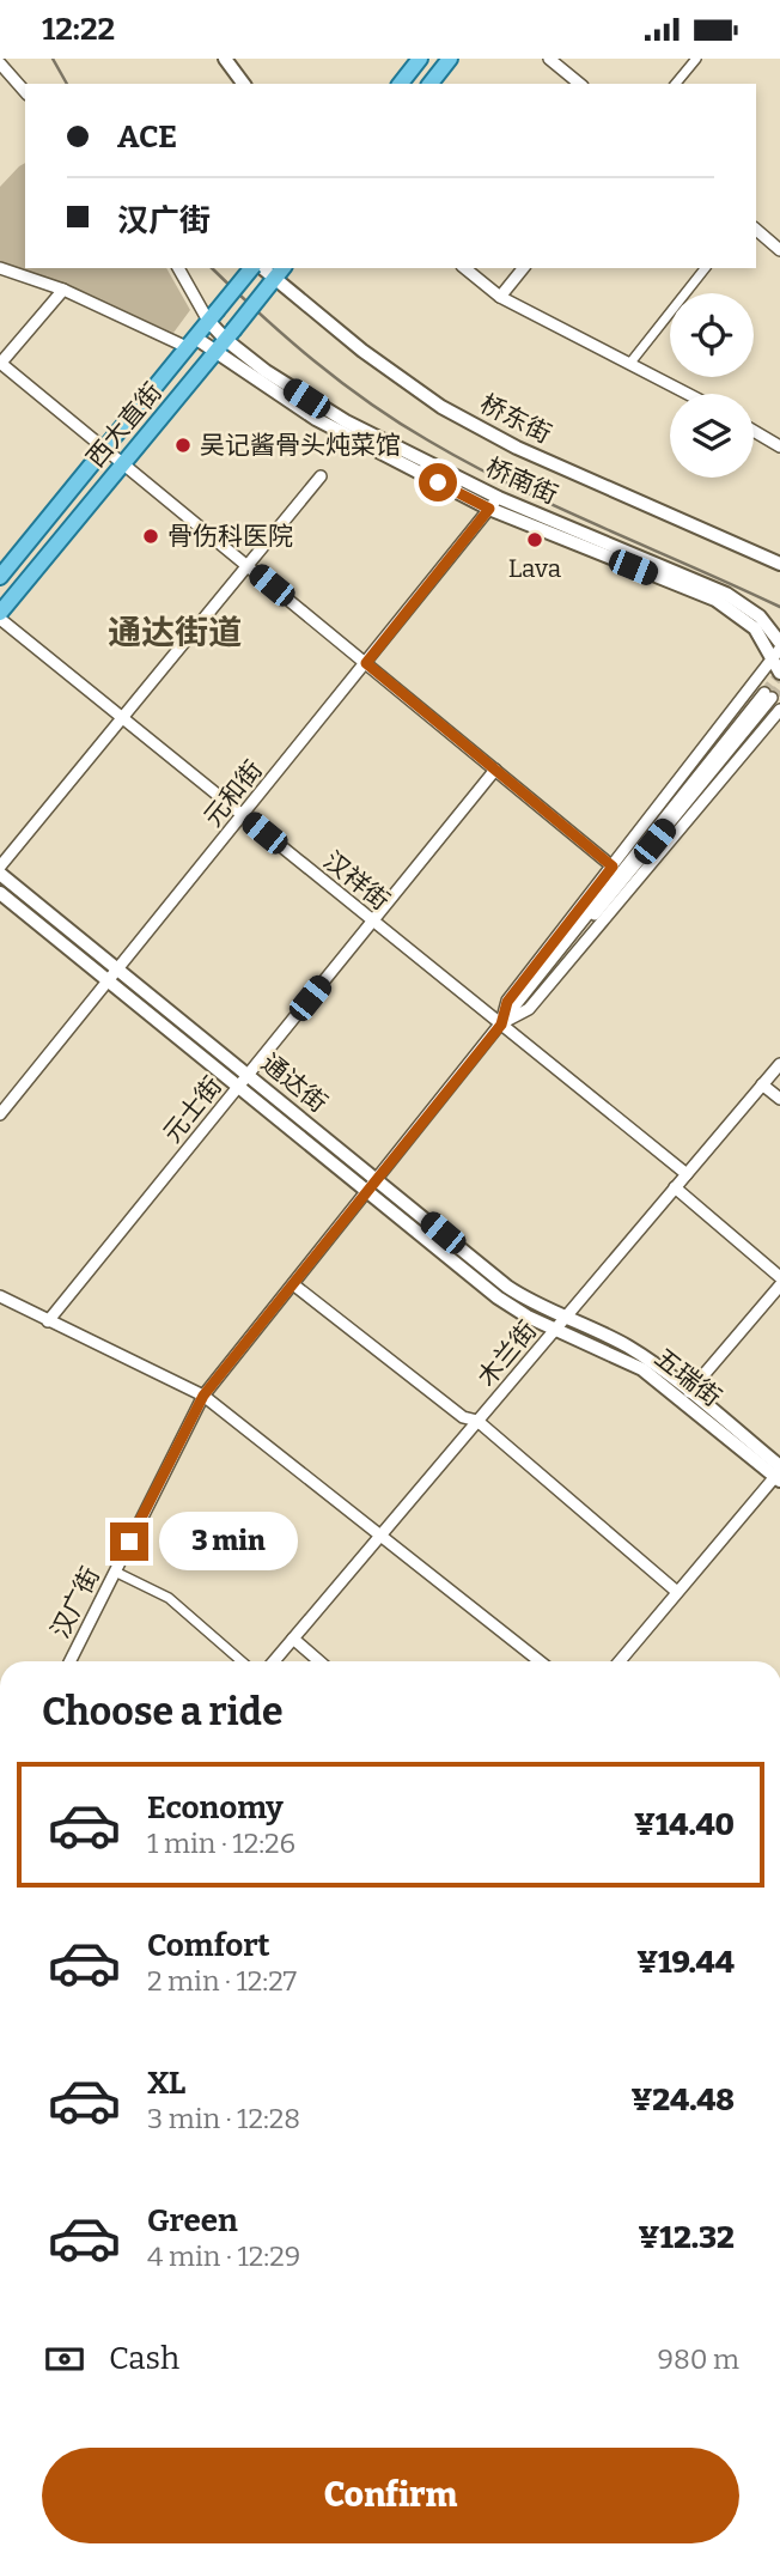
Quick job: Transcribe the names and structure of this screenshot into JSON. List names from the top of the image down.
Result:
{
  "streets": {
    "main road": [
      "桥东街",
      "西大直街",
      "桥南街",
      "通达街",
      "五瑞街"
    ],
    "street": [
      "元和街",
      "汉祥街",
      "元士街",
      "木兰街",
      "汉广街"
    ]
  },
  "crossings": [
    ["桥东街", "西大直街"],
    ["西大直街", "桥南街"],
    ["桥南街", "元和街"],
    ["桥南街", "汉广街"],
    ["元和街", "汉祥街"],
    ["元和街", "通达街"],
    ["汉祥街", "元士街"],
    ["汉祥街", "木兰街"],
    ["汉祥街", "汉广街"],
    ["通达街", "元士街"],
    ["通达街", "木兰街"],
    ["通达街", "五瑞街"],
    ["通达街", "汉广街"],
    ["木兰街", "五瑞街"]
  ],
  "districts": ["通达街道"],
  "places": ["吴记酱骨头炖菜馆", "骨伤科医院", "Lava"],
  "page": {
    "status": "12:22",
    "banner": ["ACE", "汉广街"],
    "bubble": "3 min",
    "heading": "Choose a ride",
    "list": [
      {
        "name": "Economy",
        "note": "1 min · 12:26",
        "value": "¥14.40"
      },
      {
        "name": "Comfort",
        "note": "2 min · 12:27",
        "value": "¥19.44"
      },
      {
        "name": "XL",
        "note": "3 min · 12:28",
        "value": "¥24.48"
      },
      {
        "name": "Green",
        "note": "4 min · 12:29",
        "value": "¥12.32"
      }
    ],
    "pay": ["Cash", "980 m"],
    "buttons": "Confirm"
  }
}
